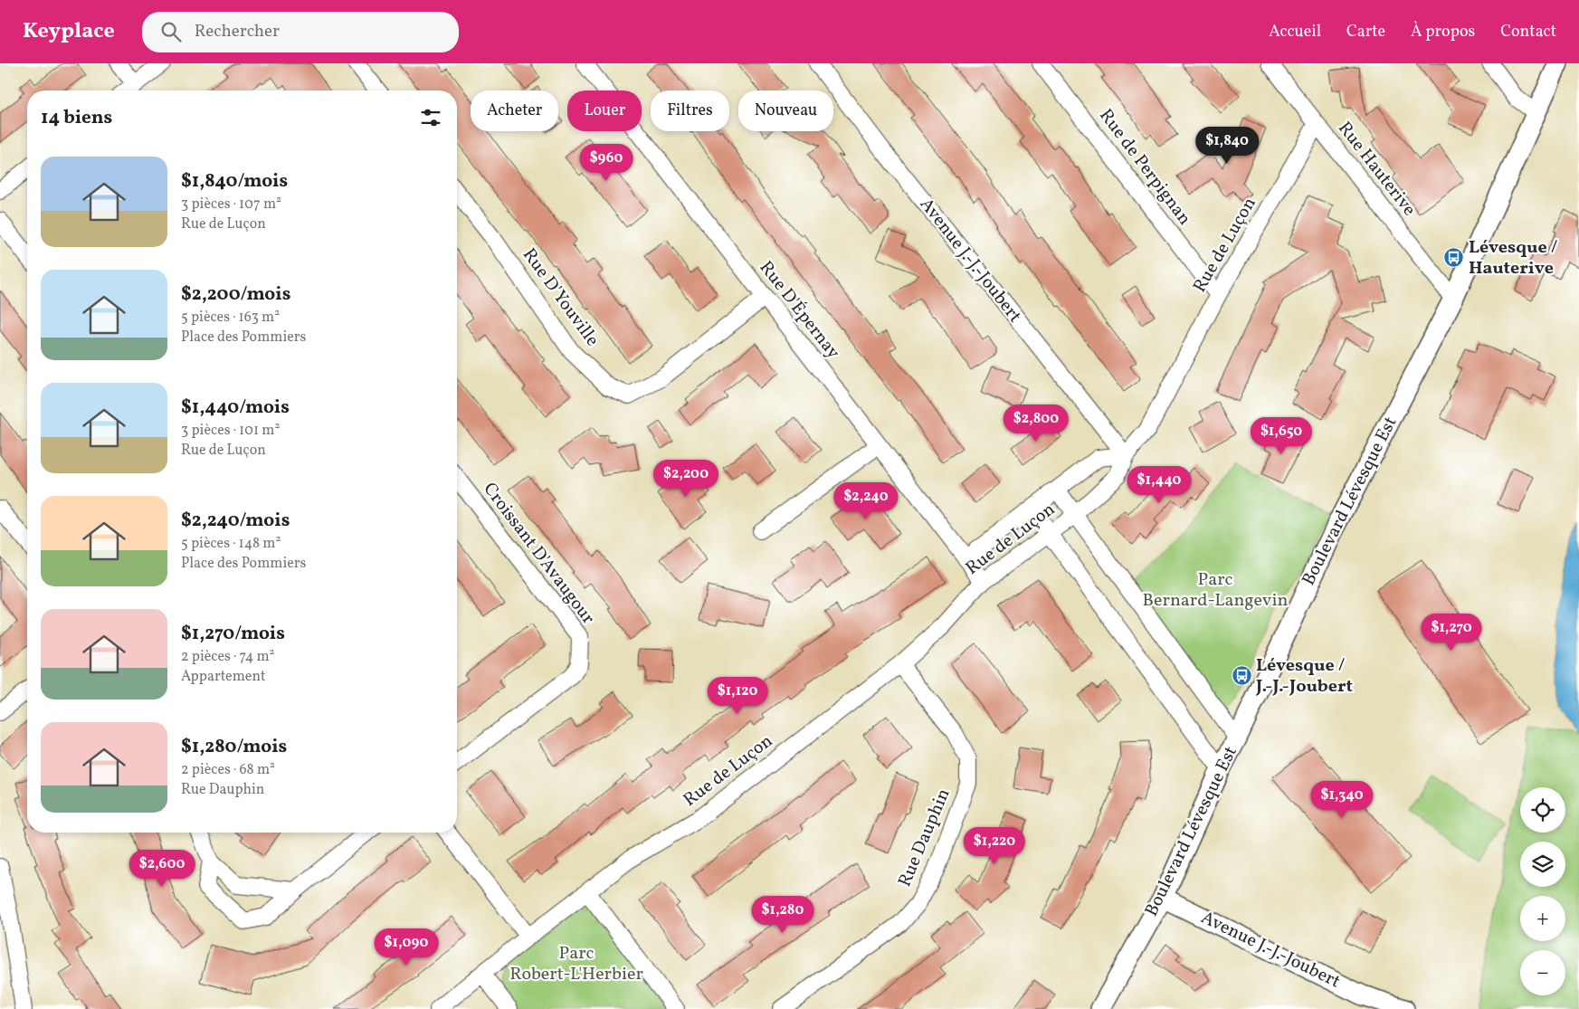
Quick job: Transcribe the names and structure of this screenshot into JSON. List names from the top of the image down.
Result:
{
  "streets": {
    "street": [
      "Rue de Perpignan",
      "Rue Hauterive",
      "Rue de Luçon",
      "Avenue J.-J.-Joubert",
      "Rue D'Youville",
      "Rue D'Épernay",
      "Boulevard Lévesque Est",
      "Croissant D'Avaugour",
      "Rue Dauphin"
    ]
  },
  "crossings": [
    ["Rue de Perpignan", "Rue de Luçon"],
    ["Rue Hauterive", "Rue de Luçon"],
    ["Rue Hauterive", "Boulevard Lévesque Est"],
    ["Rue de Luçon", "Avenue J.-J.-Joubert"],
    ["Rue de Luçon", "Rue D'Épernay"],
    ["Rue de Luçon", "Rue Dauphin"],
    ["Avenue J.-J.-Joubert", "Boulevard Lévesque Est"],
    ["Rue D'Youville", "Rue D'Épernay"]
  ],
  "parks": ["Parc Bernard-Langevin", "Parc Robert-L'Herbier"],
  "places": {
    "bus stop": ["Lévesque / Hauterive", "Lévesque / J.-J.-Joubert"]
  },
  "page": {
    "header": "Keyplace",
    "search": "Rechercher",
    "nav": [
      "Accueil",
      "Carte",
      "À propos",
      "Contact"
    ],
    "chip": [
      "Acheter",
      "Louer",
      "Filtres",
      "Nouveau"
    ],
    "heading": "14 biens",
    "price": [
      "$1,840",
      "$960",
      "$2,800",
      "$1,650",
      "$2,200",
      "$1,440",
      "$2,240",
      "$1,270",
      "$1,120",
      "$1,340",
      "$1,220",
      "$2,600",
      "$1,280",
      "$1,090"
    ],
    "list": [
      {
        "name": "$1,840/mois",
        "note": "3 pièces · 107 m² · Rue de Luçon"
      },
      {
        "name": "$2,200/mois",
        "note": "5 pièces · 163 m² · Place des Pommiers"
      },
      {
        "name": "$1,440/mois",
        "note": "3 pièces · 101 m² · Rue de Luçon"
      },
      {
        "name": "$2,240/mois",
        "note": "5 pièces · 148 m² · Place des Pommiers"
      },
      {
        "name": "$1,270/mois",
        "note": "2 pièces · 74 m² · Appartement"
      },
      {
        "name": "$1,280/mois",
        "note": "2 pièces · 68 m² · Rue Dauphin"
      }
    ],
    "map_buttons": ["+", "−"]
  }
}
